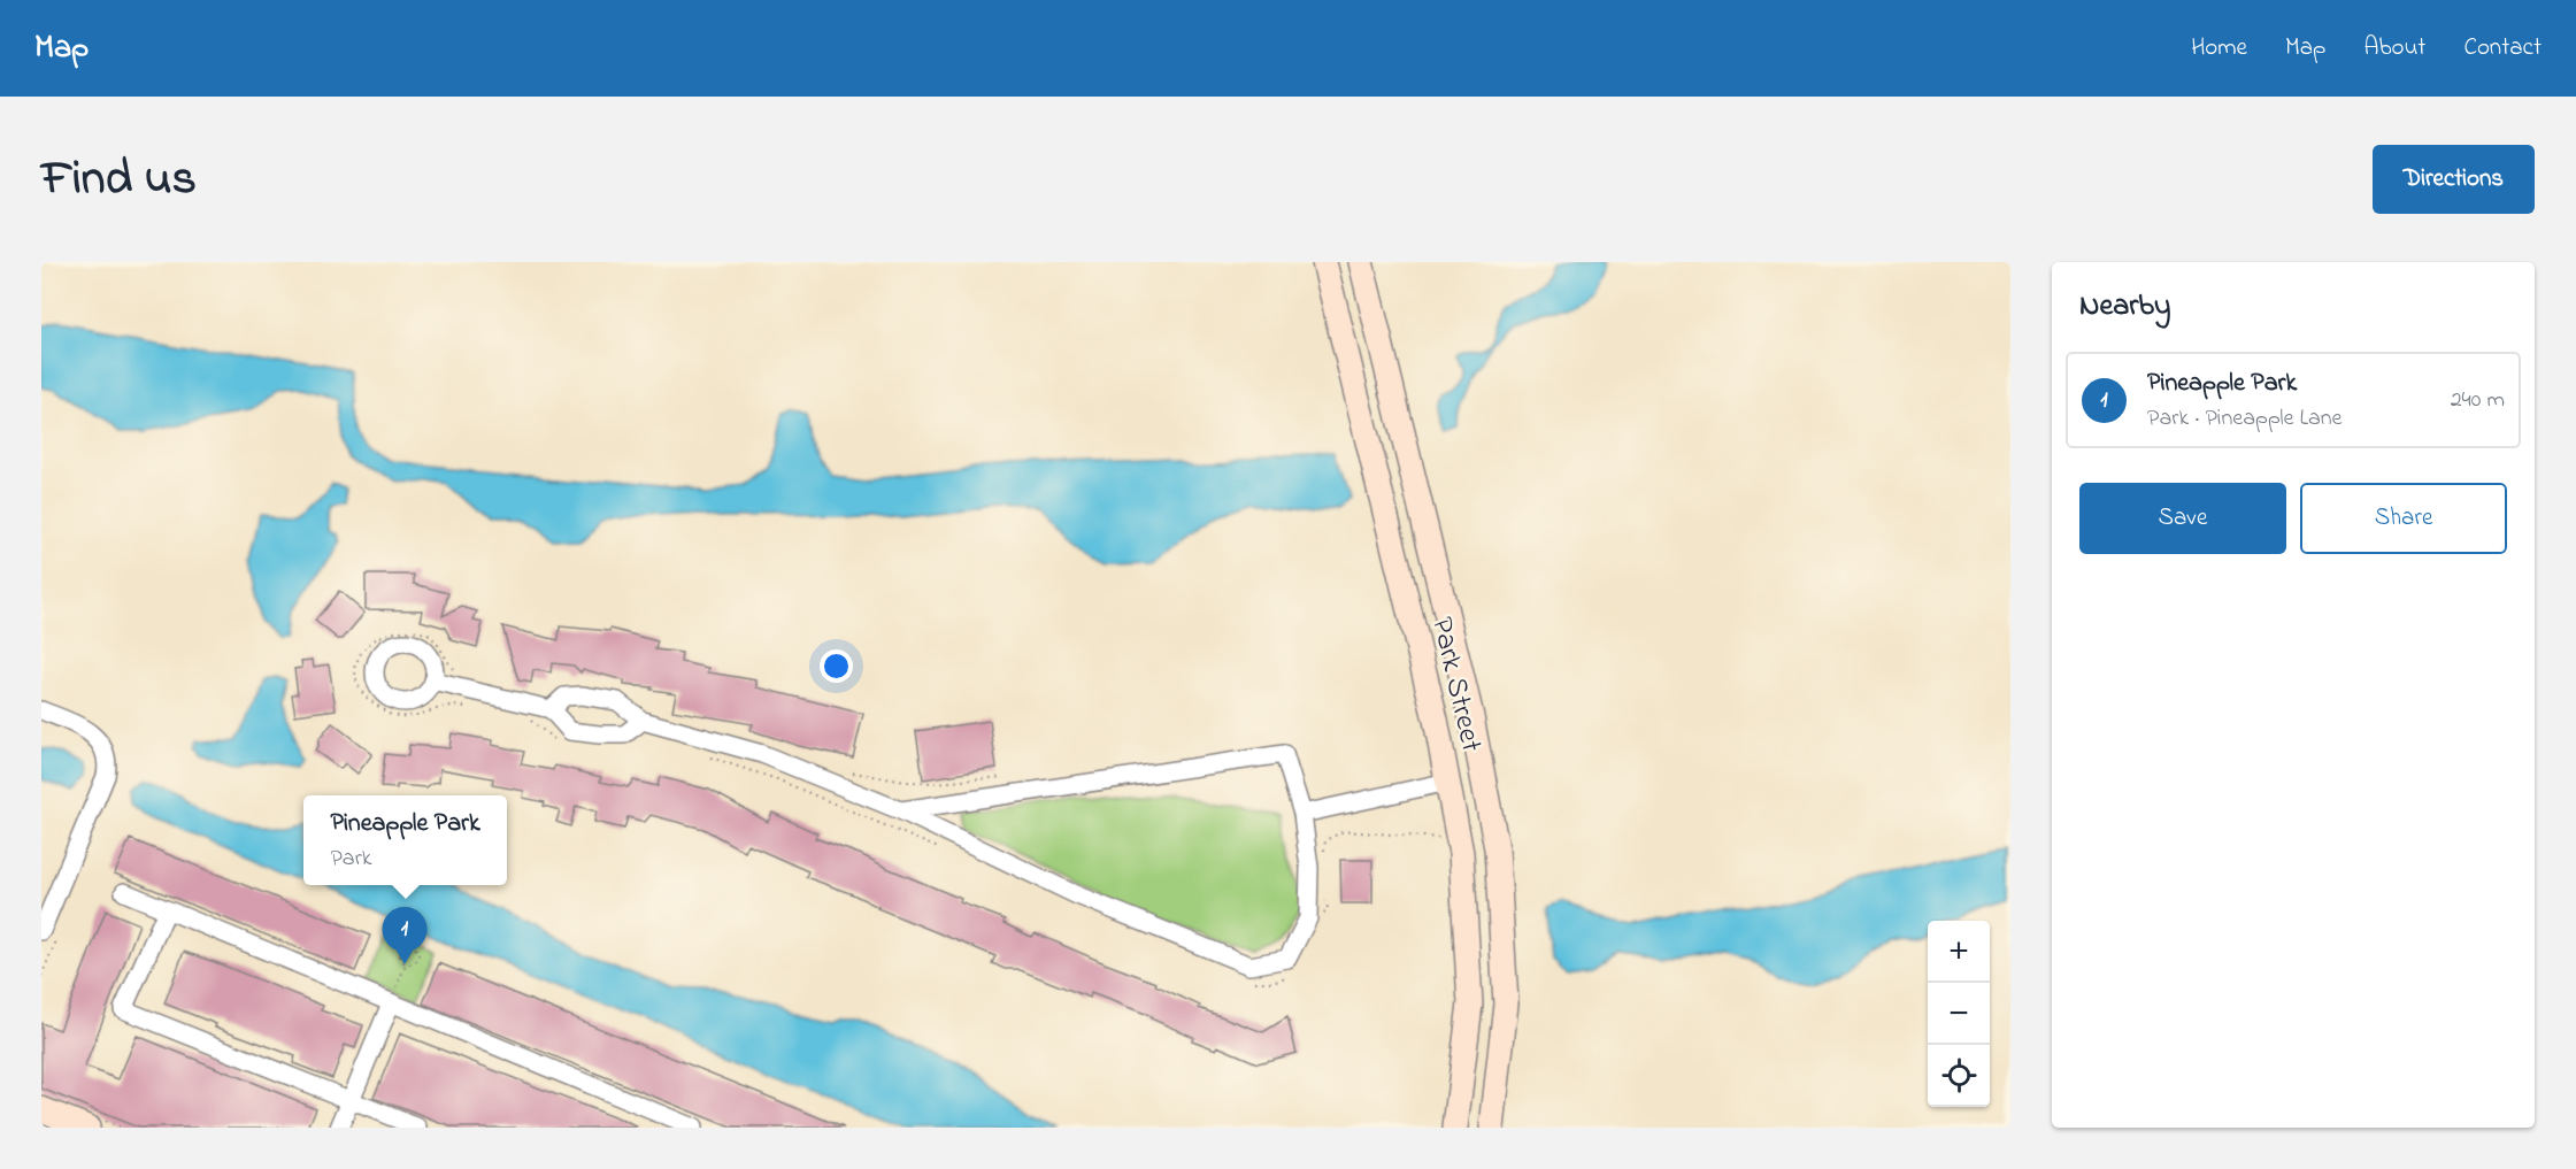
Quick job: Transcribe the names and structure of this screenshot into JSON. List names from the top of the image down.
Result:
{
  "streets": {
    "street": ["Park Street"]
  },
  "page": {
    "header": "Map",
    "nav": [
      "Home",
      "Map",
      "About",
      "Contact"
    ],
    "title": "Find us",
    "buttons": [
      "Directions",
      ["Save", "Share"]
    ],
    "heading": "Nearby",
    "list": [
      {
        "mark": "1",
        "name": "Pineapple Park",
        "note": "Park · Pineapple Lane",
        "value": "240 m"
      }
    ],
    "popup": ["Pineapple Park", "Park"],
    "pins": "1",
    "map_buttons": ["+", "−"]
  }
}
